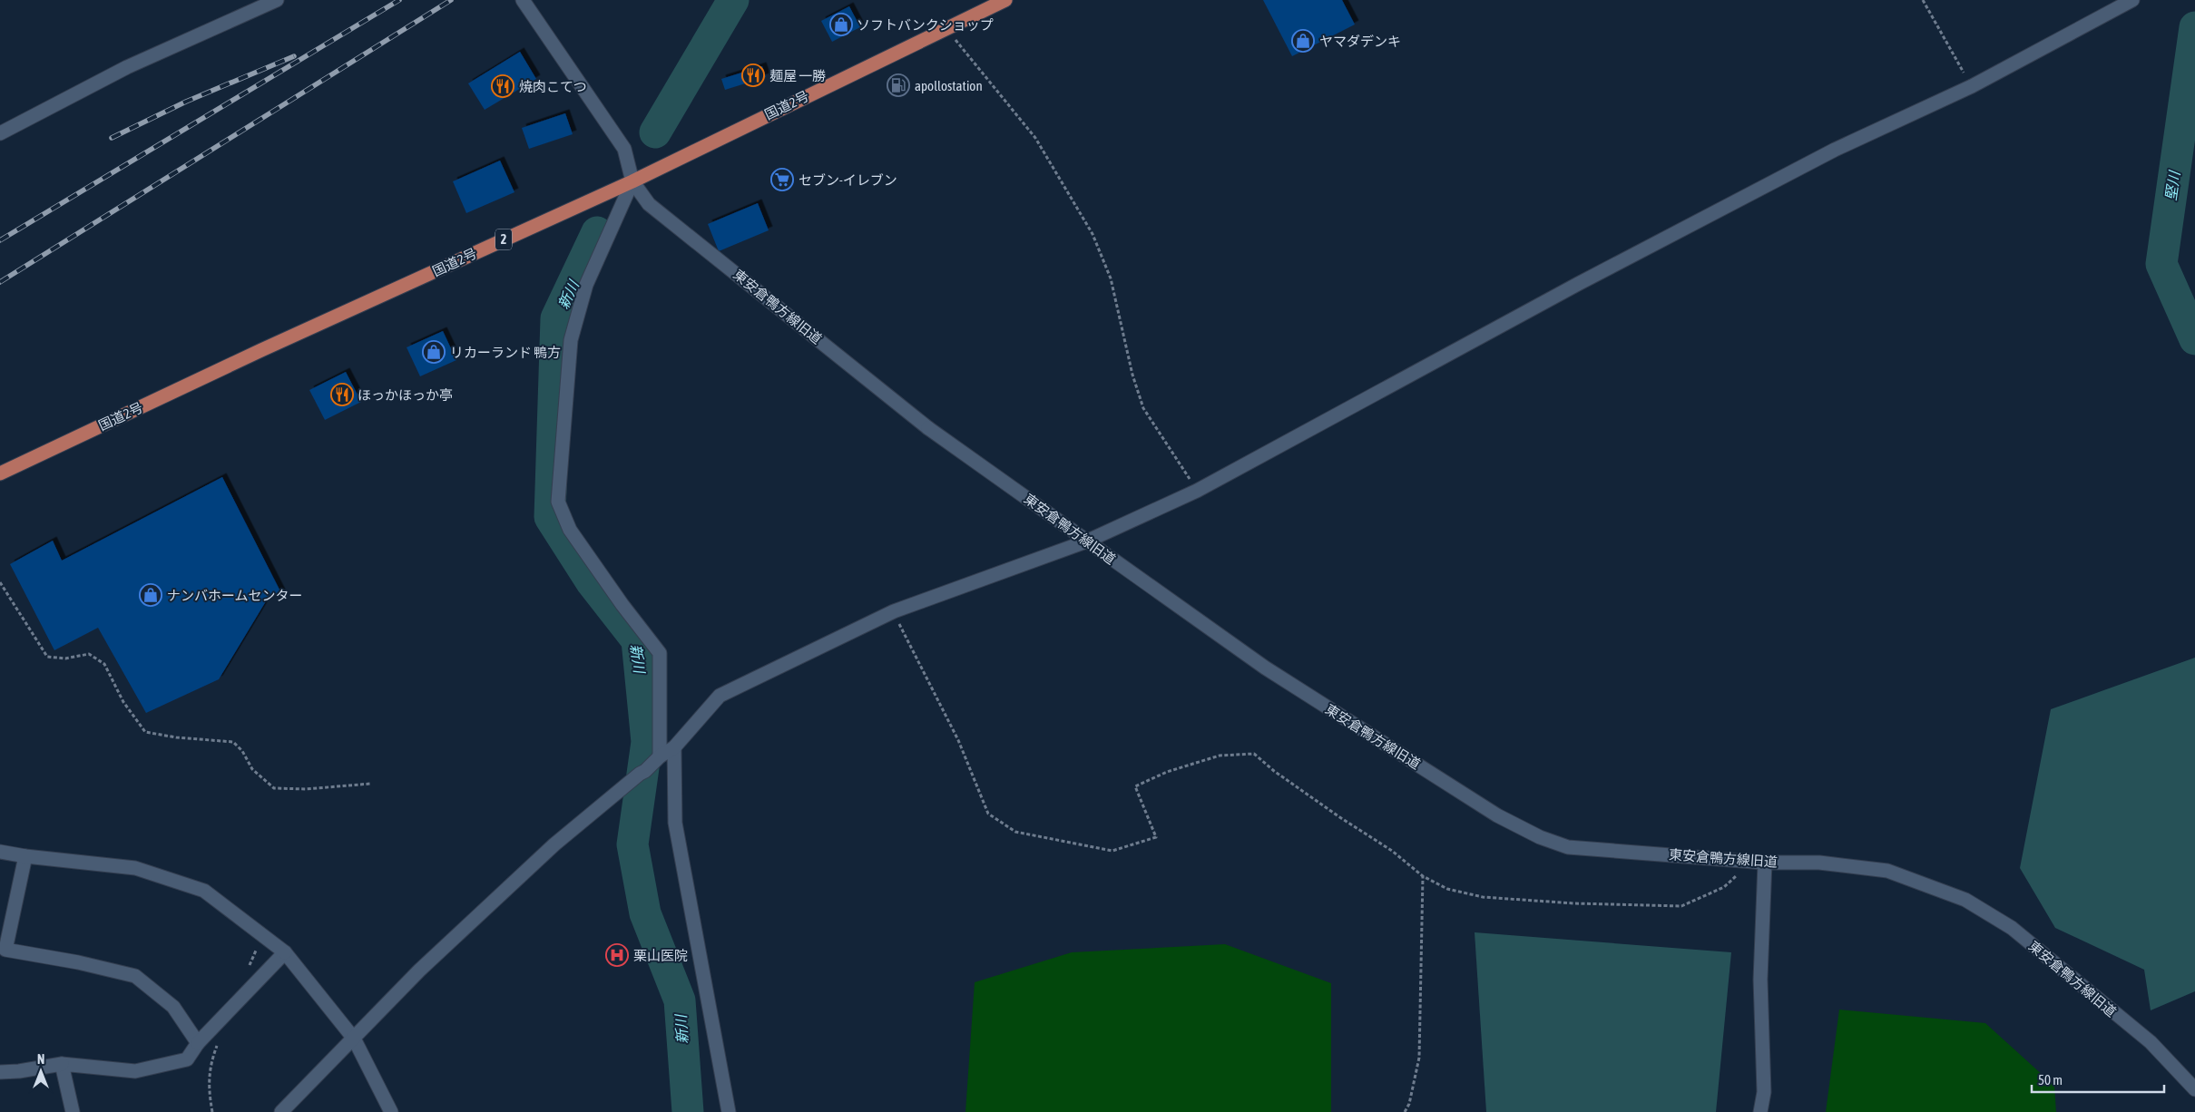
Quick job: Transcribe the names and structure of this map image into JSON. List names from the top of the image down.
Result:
{
  "streets": {
    "highway": ["国道2号", "2"],
    "street": ["東安倉鴨方線旧道"]
  },
  "crossings": [
    ["国道2号", "東安倉鴨方線旧道"]
  ],
  "water": ["堅川", "新川"],
  "places": {
    "shop": [
      "ソフトバンクショップ",
      "ヤマダデンキ",
      "リカーランド 鴨方",
      "ナンバホームセンター"
    ],
    "restaurant": ["麺屋 一勝", "焼肉こてつ", "ほっかほっか亭"],
    "fuel station": ["apollostation"],
    "supermarket": ["セブン-イレブン"],
    "hospital": ["栗山医院"]
  },
  "scale_bar": "50 m",
  "north": "top"
}
